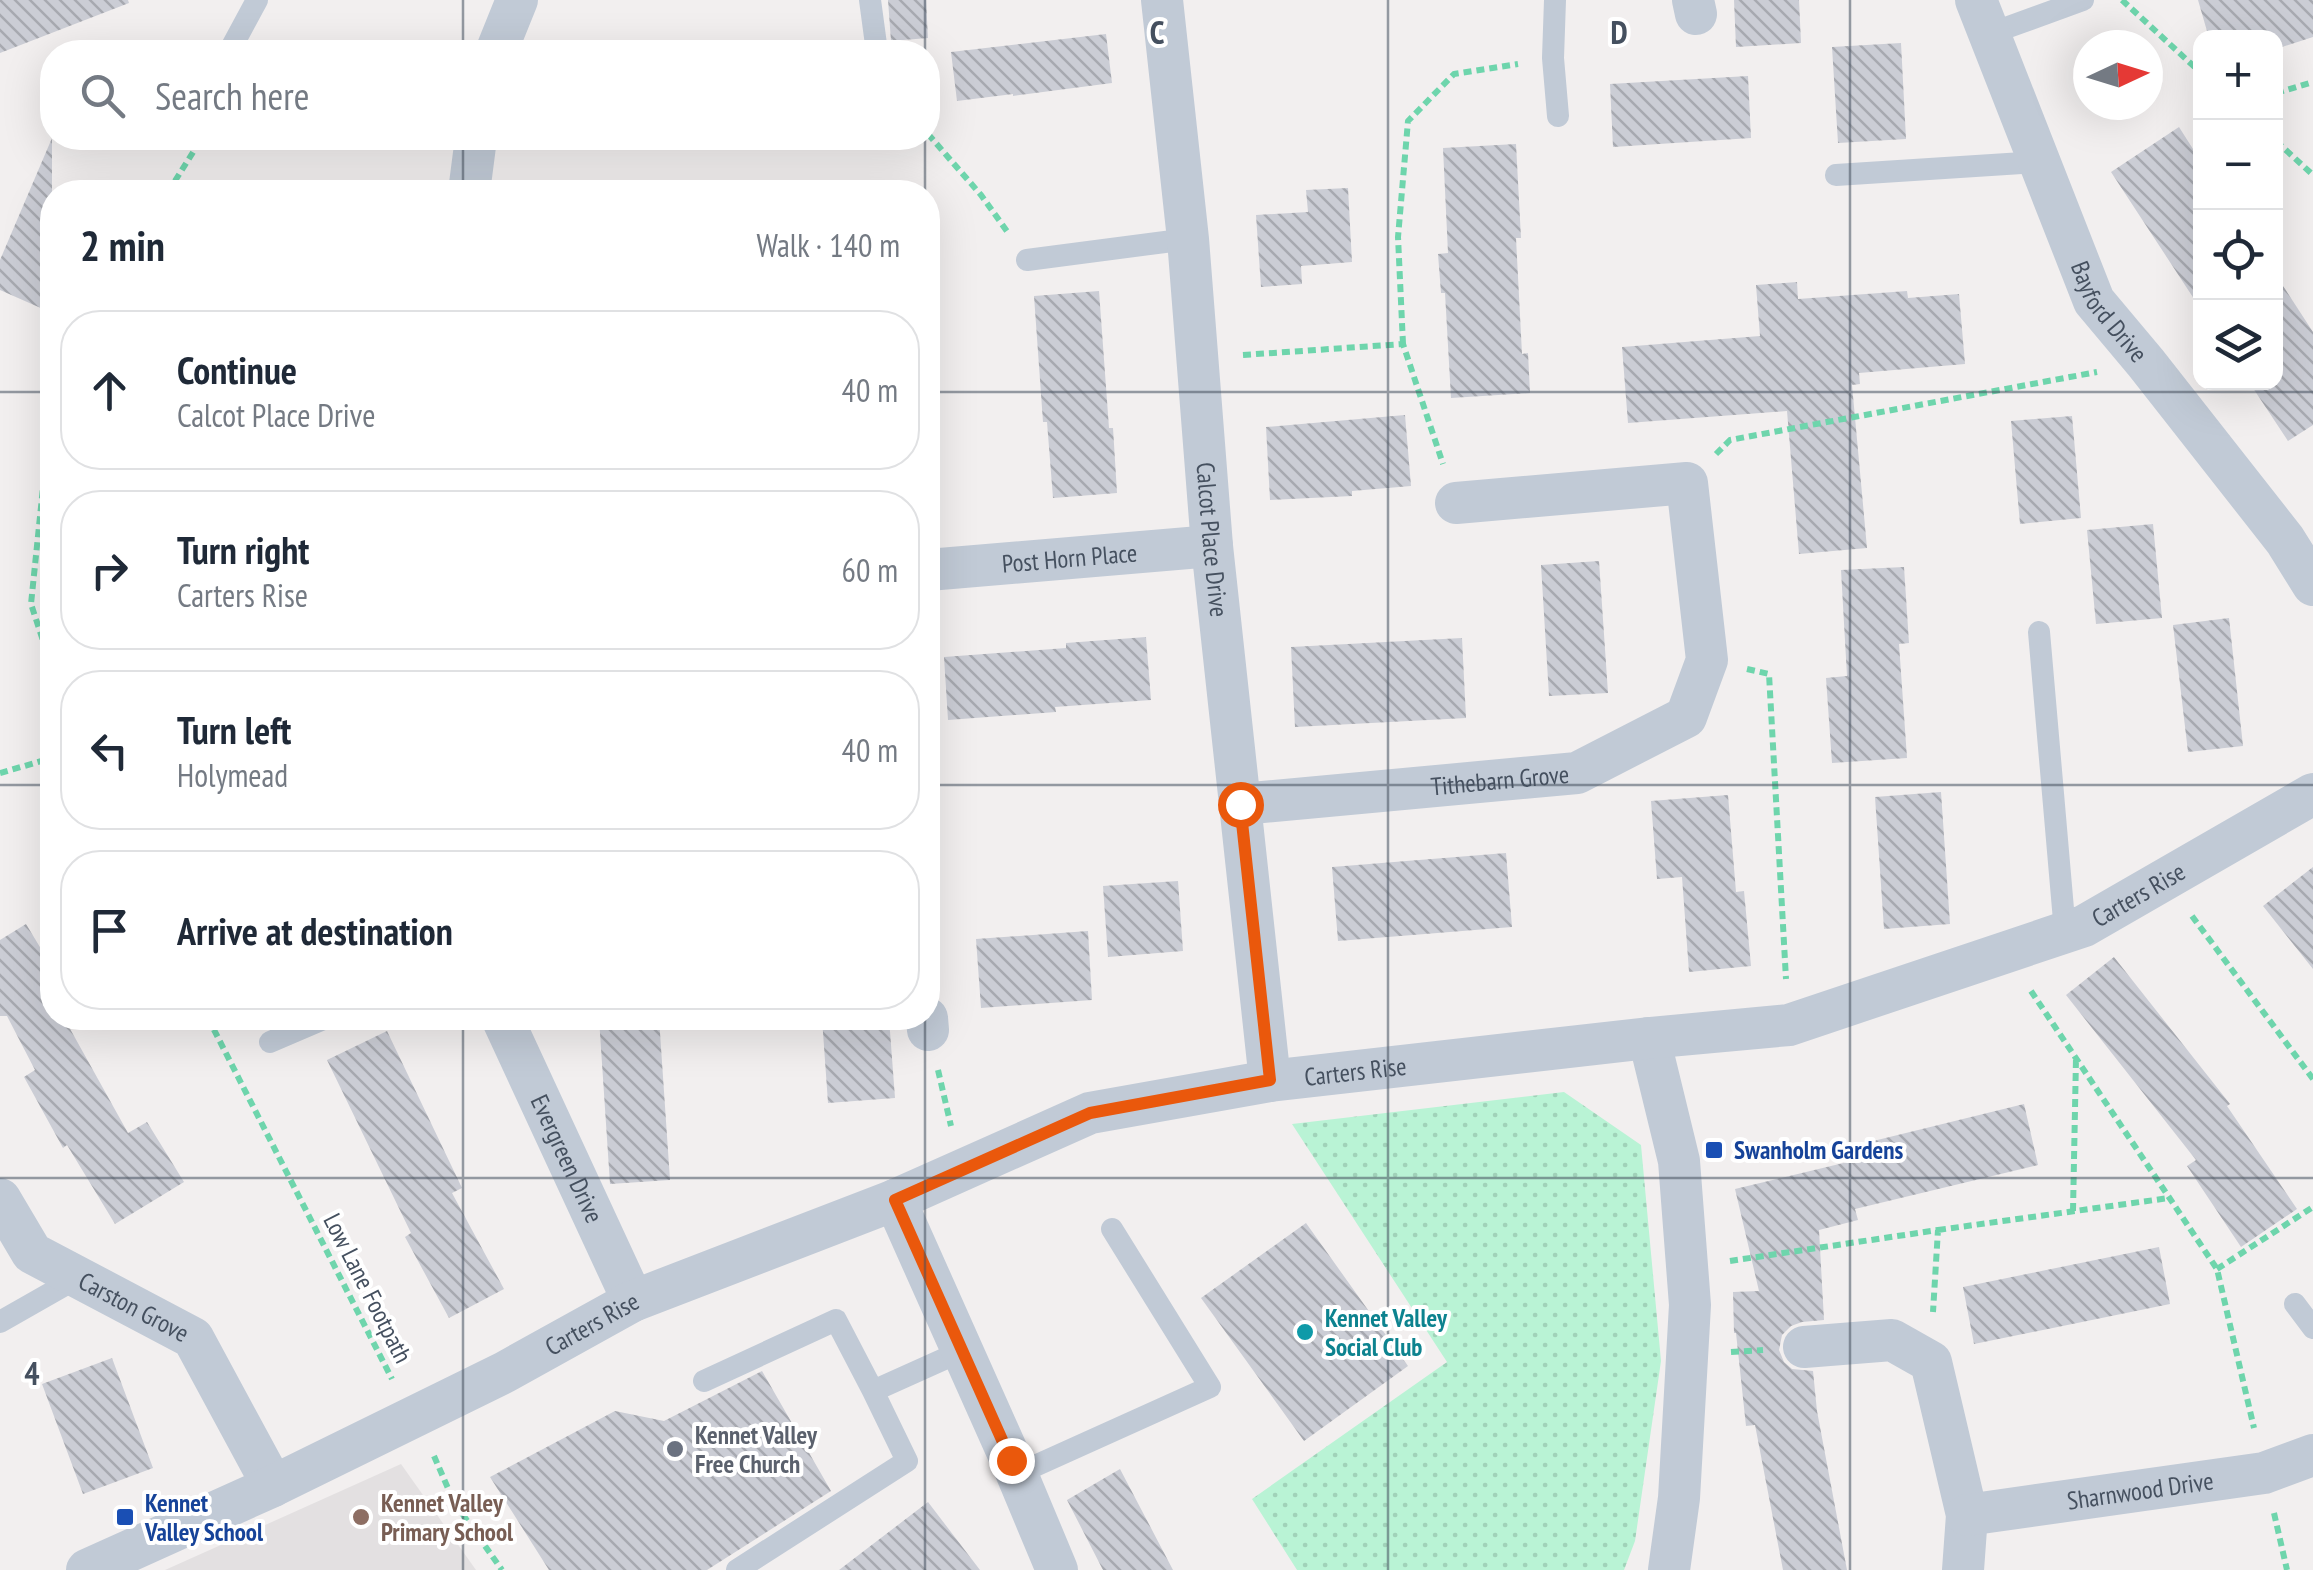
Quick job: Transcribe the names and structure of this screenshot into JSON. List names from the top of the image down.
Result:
{
  "streets": {
    "street": [
      "Bayford Drive",
      "Calcot Place Drive",
      "Post Horn Place",
      "Tithebarn Grove",
      "Carters Rise",
      "Evergreen Drive",
      "Carston Grove",
      "Sharnwood Drive"
    ],
    "path": ["Low Lane Footpath"]
  },
  "crossings": [
    ["Calcot Place Drive", "Post Horn Place"],
    ["Calcot Place Drive", "Tithebarn Grove"],
    ["Calcot Place Drive", "Carters Rise"],
    ["Carters Rise", "Evergreen Drive"],
    ["Carters Rise", "Low Lane Footpath"],
    ["Carters Rise", "Carston Grove"]
  ],
  "places": {
    "transit": ["Swanholm Gardens", "Kennet Valley School"],
    "other": ["Kennet Valley Social Club", "Kennet Valley Free Church", "Kennet Valley Primary School"]
  },
  "north": "right",
  "page": {
    "map_buttons": ["+", "−"],
    "search": "Search here",
    "heading": ["2 min", "Walk · 140 m"],
    "list": [
      ["Continue", "Calcot Place Drive", "40 m"],
      ["Turn right", "Carters Rise", "60 m"],
      ["Turn left", "Holymead", "40 m"],
      "Arrive at destination"
    ]
  },
  "grid": {
    "columns": ["C", "D"],
    "rows": ["4"]
  }
}
